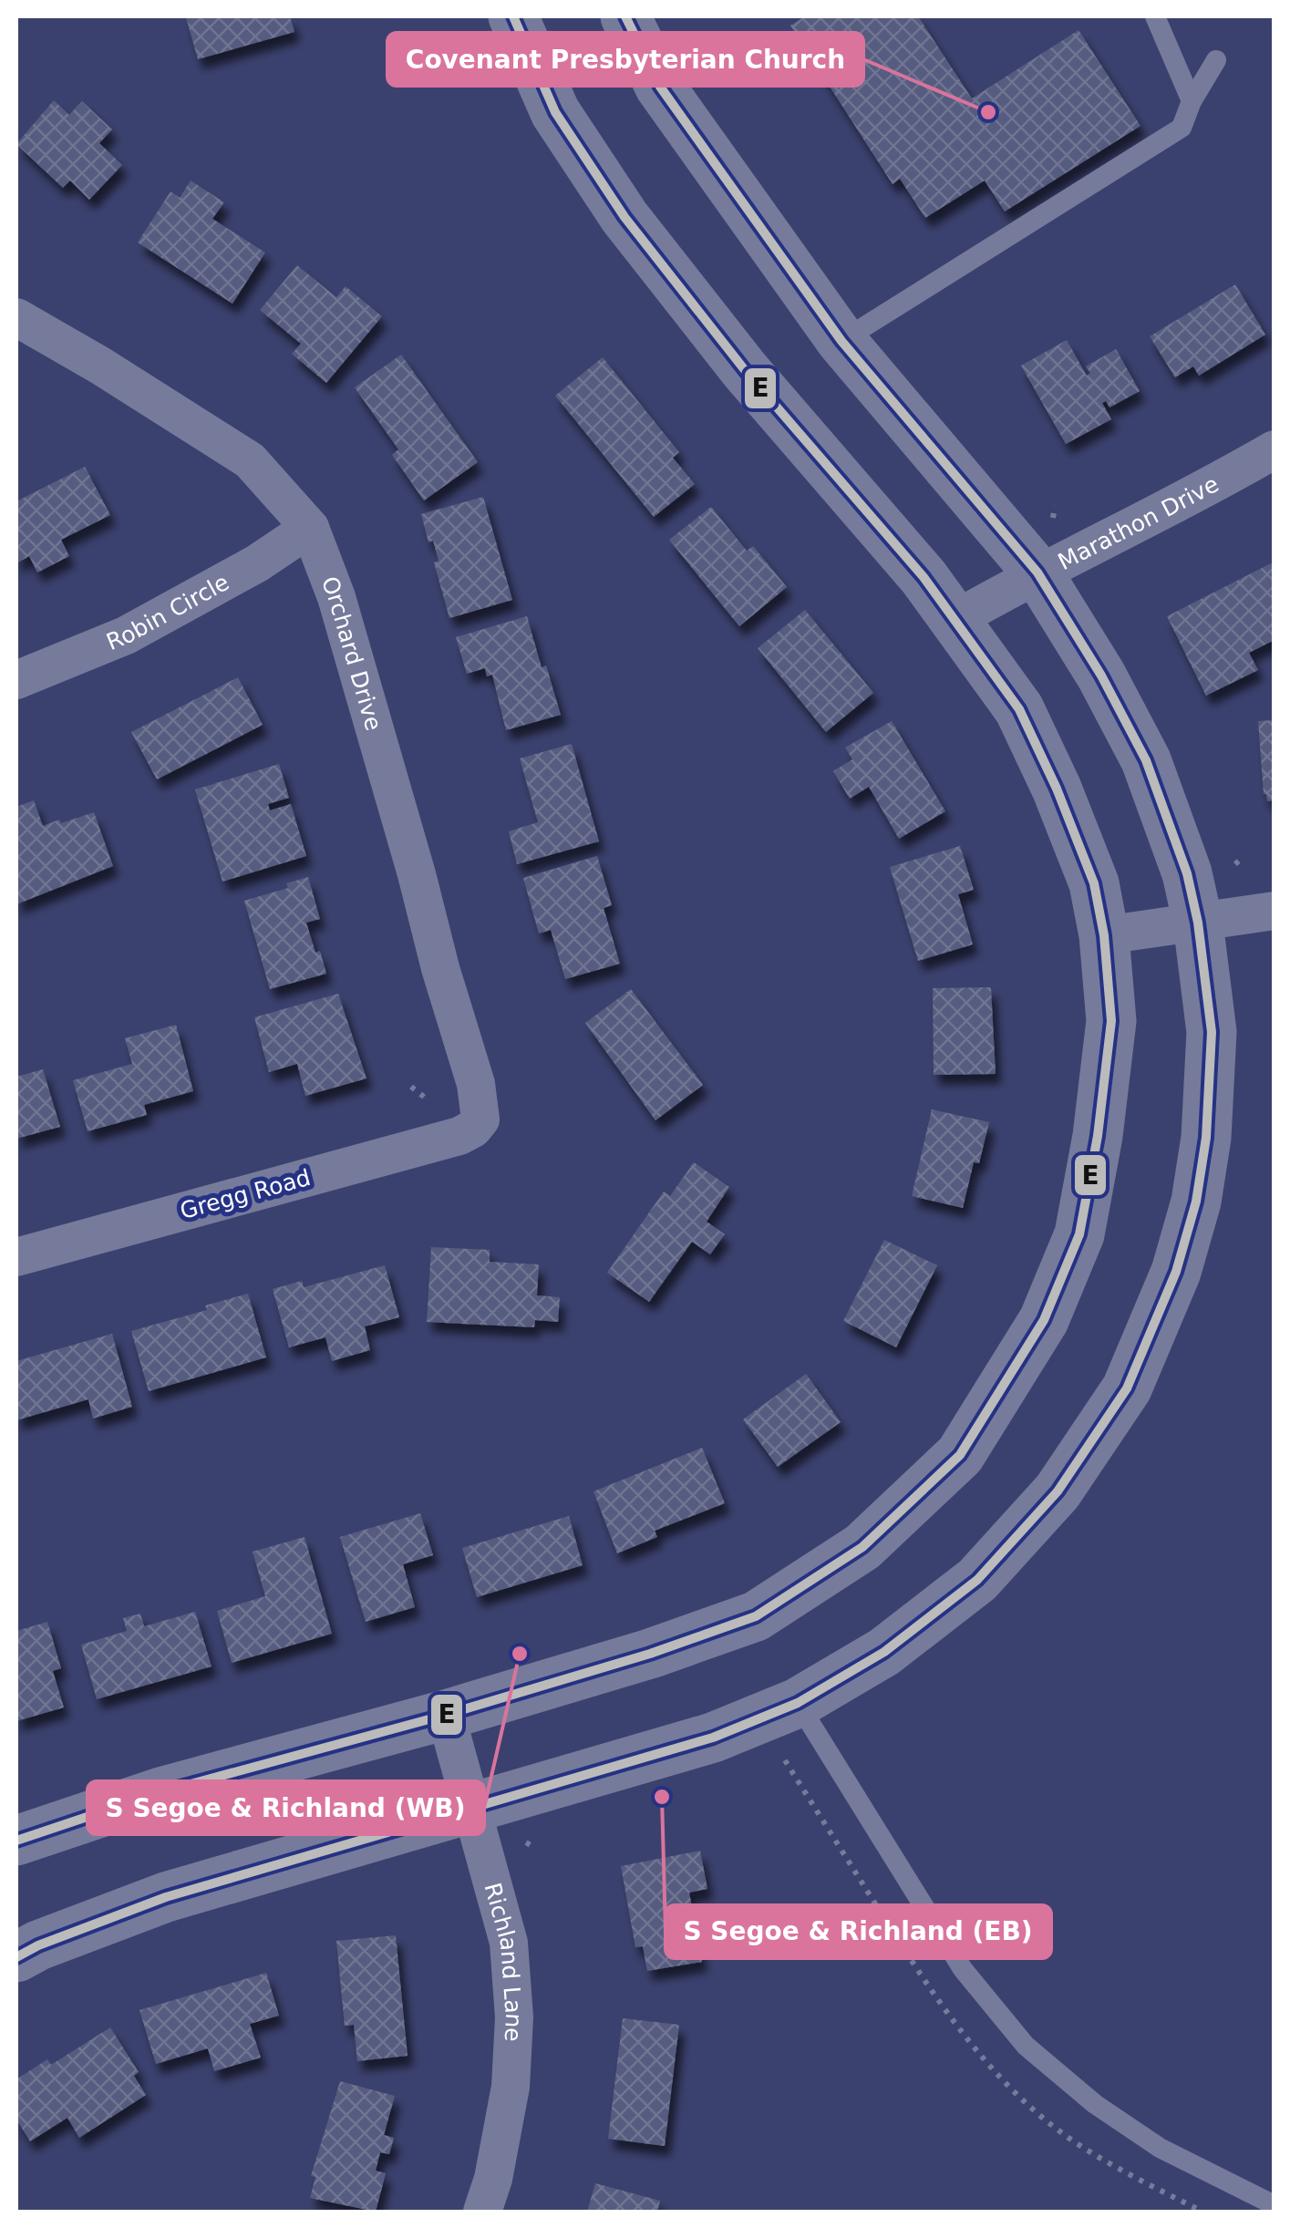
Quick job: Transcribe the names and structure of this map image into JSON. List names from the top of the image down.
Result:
{
  "streets": {
    "street": [
      "Marathon Drive",
      "Robin Circle",
      "Orchard Drive",
      "Gregg Road",
      "Richland Lane"
    ]
  },
  "crossings": [
    ["Robin Circle", "Orchard Drive"],
    ["Orchard Drive", "Gregg Road"]
  ],
  "places": ["Covenant Presbyterian Church", "S Segoe & Richland (WB)", "S Segoe & Richland (EB)"],
  "lines": ["transit line E"]
}
